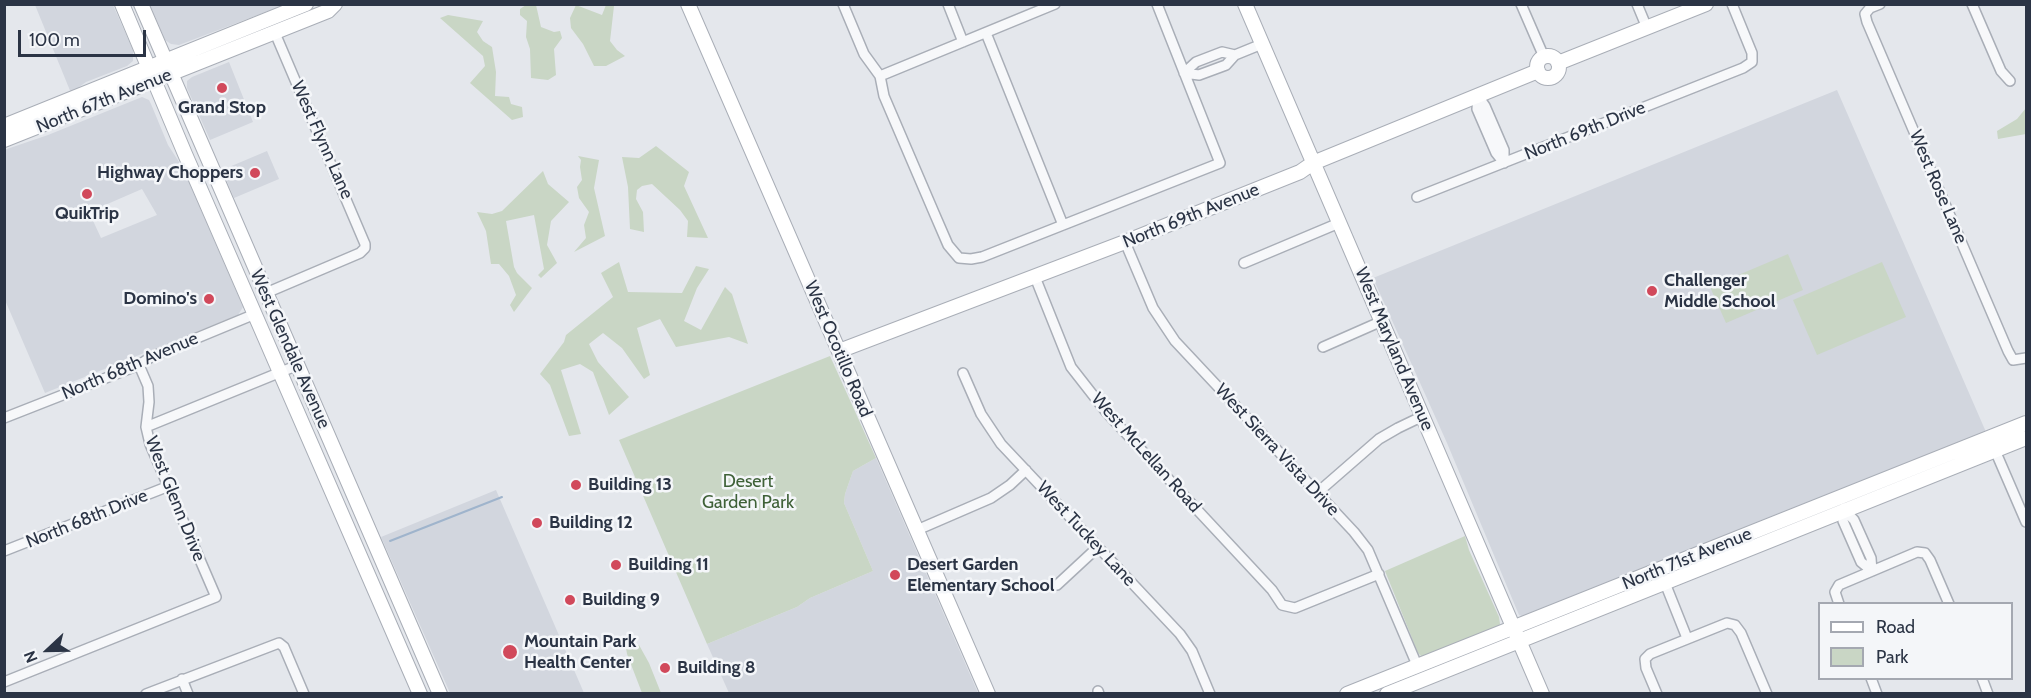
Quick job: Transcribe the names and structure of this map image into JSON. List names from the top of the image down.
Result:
{
  "streets": {
    "street": [
      "North 67th Avenue",
      "North 69th Drive",
      "West Flynn Lane",
      "West Rose Lane",
      "North 69th Avenue",
      "West Glendale Avenue",
      "West Ocotillo Road",
      "West Maryland Avenue",
      "North 68th Avenue",
      "West Sierra Vista Drive",
      "West McLellan Road",
      "West Glenn Drive",
      "North 68th Drive",
      "West Tuckey Lane",
      "North 71st Avenue"
    ]
  },
  "crossings": [
    ["North 67th Avenue", "West Flynn Lane"],
    ["North 67th Avenue", "West Glendale Avenue"],
    ["West Flynn Lane", "West Glendale Avenue"],
    ["North 69th Avenue", "West Ocotillo Road"],
    ["North 69th Avenue", "West Maryland Avenue"],
    ["North 69th Avenue", "West Sierra Vista Drive"],
    ["North 69th Avenue", "West McLellan Road"],
    ["West Glendale Avenue", "North 68th Avenue"],
    ["West Maryland Avenue", "North 71st Avenue"],
    ["North 68th Avenue", "West Glenn Drive"],
    ["West Sierra Vista Drive", "West McLellan Road"],
    ["West Sierra Vista Drive", "North 71st Avenue"],
    ["West Glenn Drive", "North 68th Drive"]
  ],
  "parks": ["Desert Garden Park"],
  "places": [
    "Grand Stop",
    "Highway Choppers",
    "QuikTrip",
    "Challenger Middle School",
    "Domino's",
    "Building 13",
    "Building 12",
    "Building 11",
    "Desert Garden Elementary School",
    "Building 9",
    "Mountain Park Health Center",
    "Building 8"
  ],
  "legend": ["Road", "Park"],
  "scale_bar": "100 m",
  "north": "left"
}
